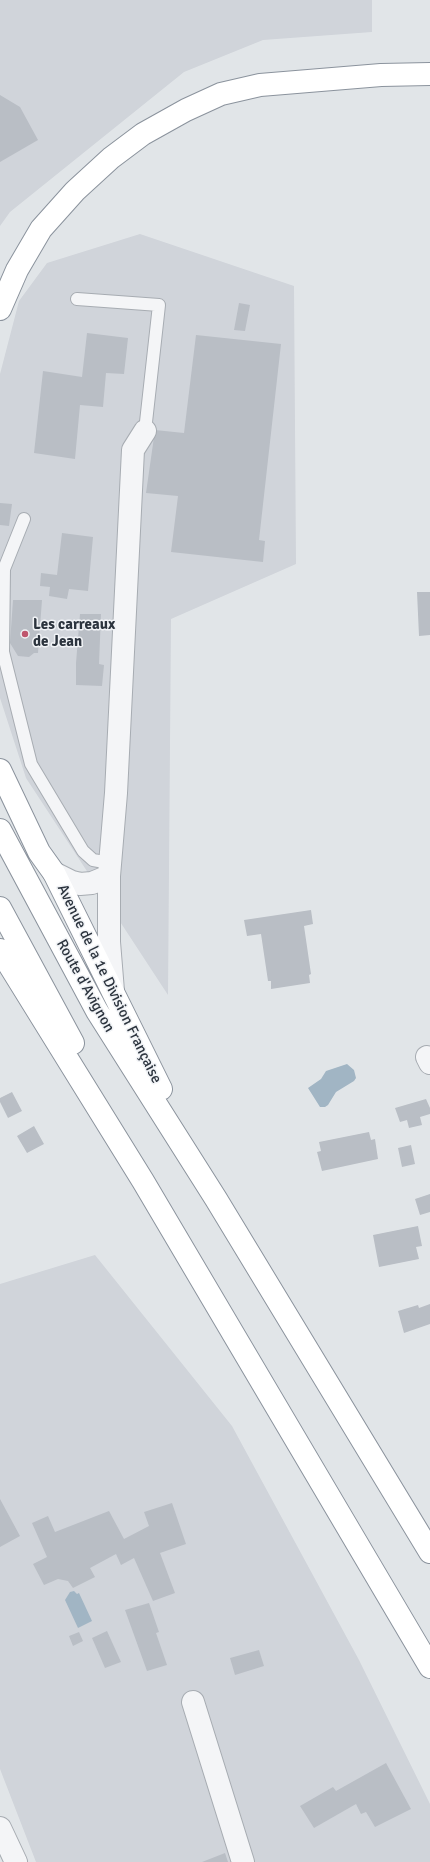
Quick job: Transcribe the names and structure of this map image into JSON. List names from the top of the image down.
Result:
{
  "streets": {
    "highway": ["Avenue de la 1e Division Française", "Route d'Avignon"]
  },
  "crossings": [
    ["Avenue de la 1e Division Française", "Route d'Avignon"]
  ],
  "places": ["Les carreaux de Jean"]
}
